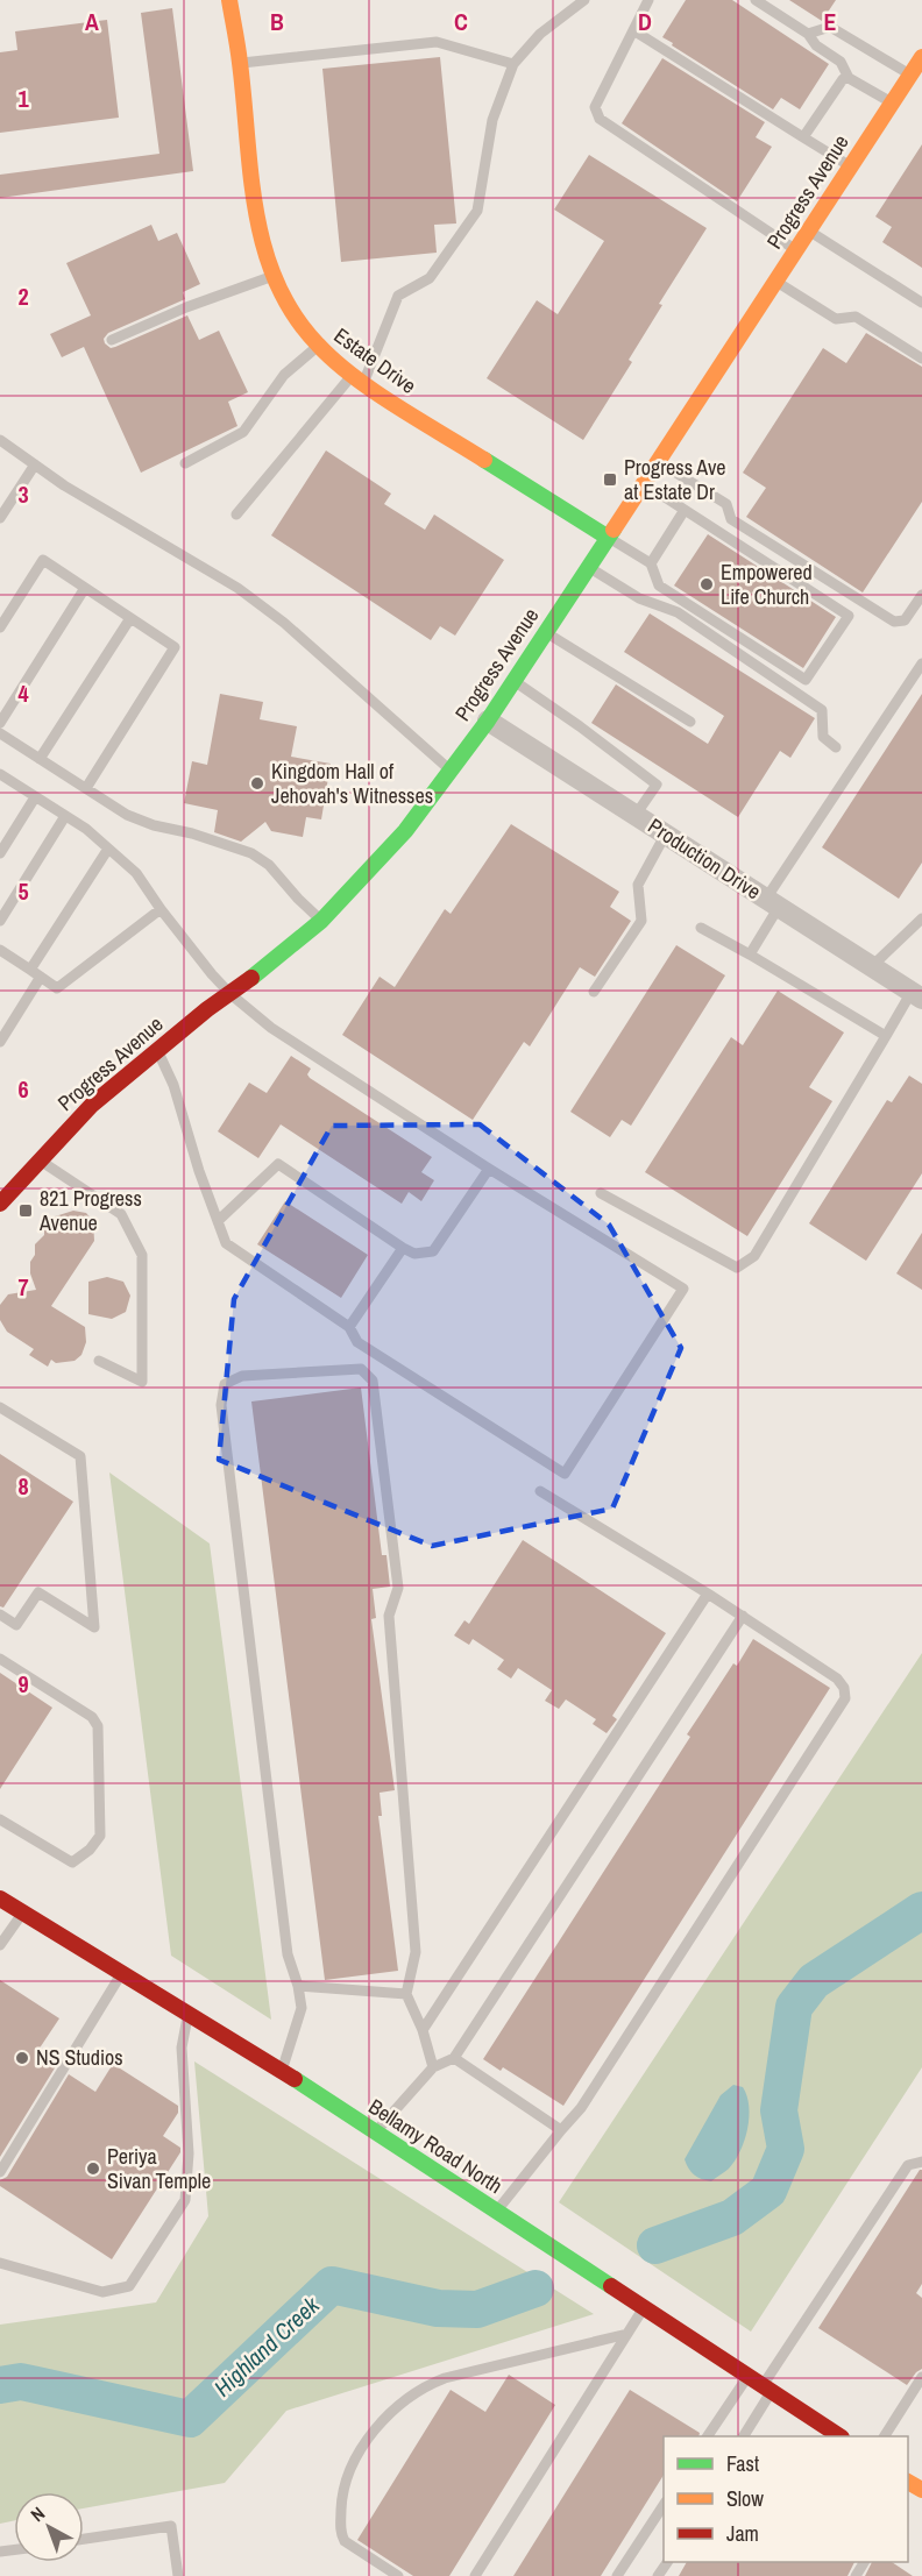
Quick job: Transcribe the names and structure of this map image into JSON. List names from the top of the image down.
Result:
{
  "streets": {
    "street": [
      "Progress Avenue",
      "Estate Drive",
      "Production Drive",
      "Bellamy Road North"
    ]
  },
  "crossings": [
    ["Progress Avenue", "Estate Drive"],
    ["Progress Avenue", "Production Drive"]
  ],
  "water": ["Highland Creek"],
  "places": {
    "transit": ["Progress Ave at Estate Dr", "821 Progress Avenue"],
    "other": [
      "Empowered Life Church",
      "Kingdom Hall of Jehovah's Witnesses",
      "NS Studios",
      "Periya Sivan Temple"
    ]
  },
  "legend": ["Fast", "Slow", "Jam"],
  "north": "top left",
  "grid": {
    "columns": [
      "A",
      "B",
      "C",
      "D",
      "E"
    ],
    "rows": [
      "1",
      "2",
      "3",
      "4",
      "5",
      "6",
      "7",
      "8",
      "9"
    ]
  }
}
